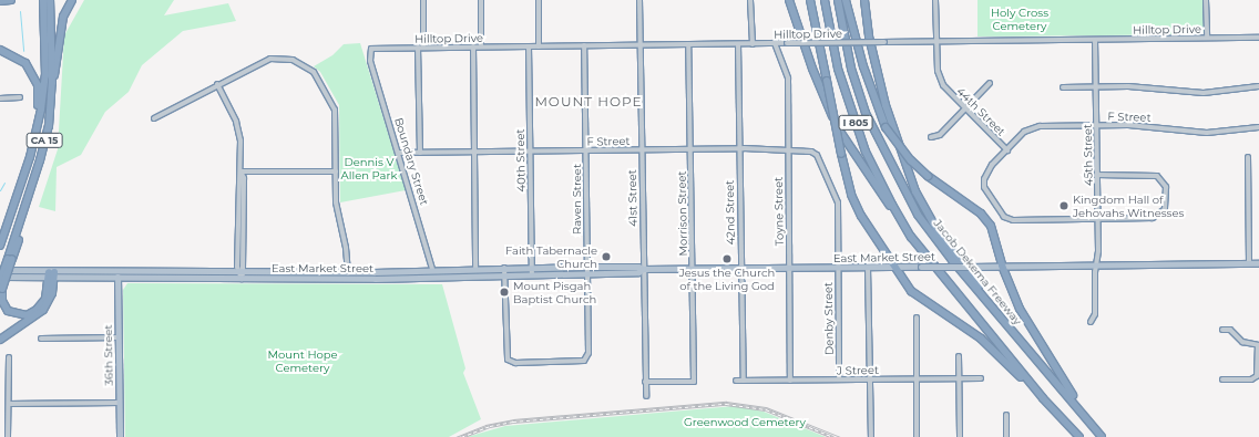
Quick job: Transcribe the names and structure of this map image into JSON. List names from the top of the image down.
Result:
{
  "streets": {
    "highway": ["I 805", "CA 15", "Jacob Dekema Freeway"],
    "main road": ["East Market Street", "36th Street"],
    "street": [
      "Hilltop Drive",
      "44th Street",
      "F Street",
      "45th Street",
      "40th Street",
      "Boundary Street",
      "41st Street",
      "Raven Street",
      "Toyne Street",
      "42nd Street",
      "Morrison Street",
      "Denby Street",
      "J Street"
    ]
  },
  "crossings": [
    ["Hilltop Drive", "44th Street"],
    ["Hilltop Drive", "45th Street"],
    ["Hilltop Drive", "40th Street"],
    ["Hilltop Drive", "Boundary Street"],
    ["Hilltop Drive", "41st Street"],
    ["Hilltop Drive", "Raven Street"],
    ["Hilltop Drive", "Toyne Street"],
    ["Hilltop Drive", "42nd Street"],
    ["Hilltop Drive", "Morrison Street"],
    ["44th Street", "F Street"],
    ["44th Street", "45th Street"],
    ["F Street", "45th Street"],
    ["F Street", "40th Street"],
    ["F Street", "Boundary Street"],
    ["F Street", "41st Street"],
    ["F Street", "Raven Street"],
    ["F Street", "Toyne Street"],
    ["F Street", "42nd Street"],
    ["F Street", "Morrison Street"],
    ["F Street", "Denby Street"],
    ["45th Street", "East Market Street"],
    ["40th Street", "East Market Street"],
    ["Boundary Street", "East Market Street"],
    ["41st Street", "Morrison Street"],
    ["41st Street", "East Market Street"],
    ["Raven Street", "East Market Street"],
    ["Toyne Street", "East Market Street"],
    ["Toyne Street", "J Street"],
    ["42nd Street", "East Market Street"],
    ["42nd Street", "J Street"],
    ["Morrison Street", "East Market Street"],
    ["East Market Street", "Denby Street"],
    ["East Market Street", "36th Street"],
    ["Denby Street", "J Street"]
  ],
  "districts": ["MOUNT HOPE"],
  "parks": [
    "Holy Cross Cemetery",
    "Dennis V Allen Park",
    "Mount Hope Cemetery",
    "Greenwood Cemetery"
  ],
  "places": [
    "Kingdom Hall of Jehovahs Witnesses",
    "Faith Tabernacle Church",
    "Jesus the Church of the Living God",
    "Mount Pisgah Baptist Church"
  ]
}
